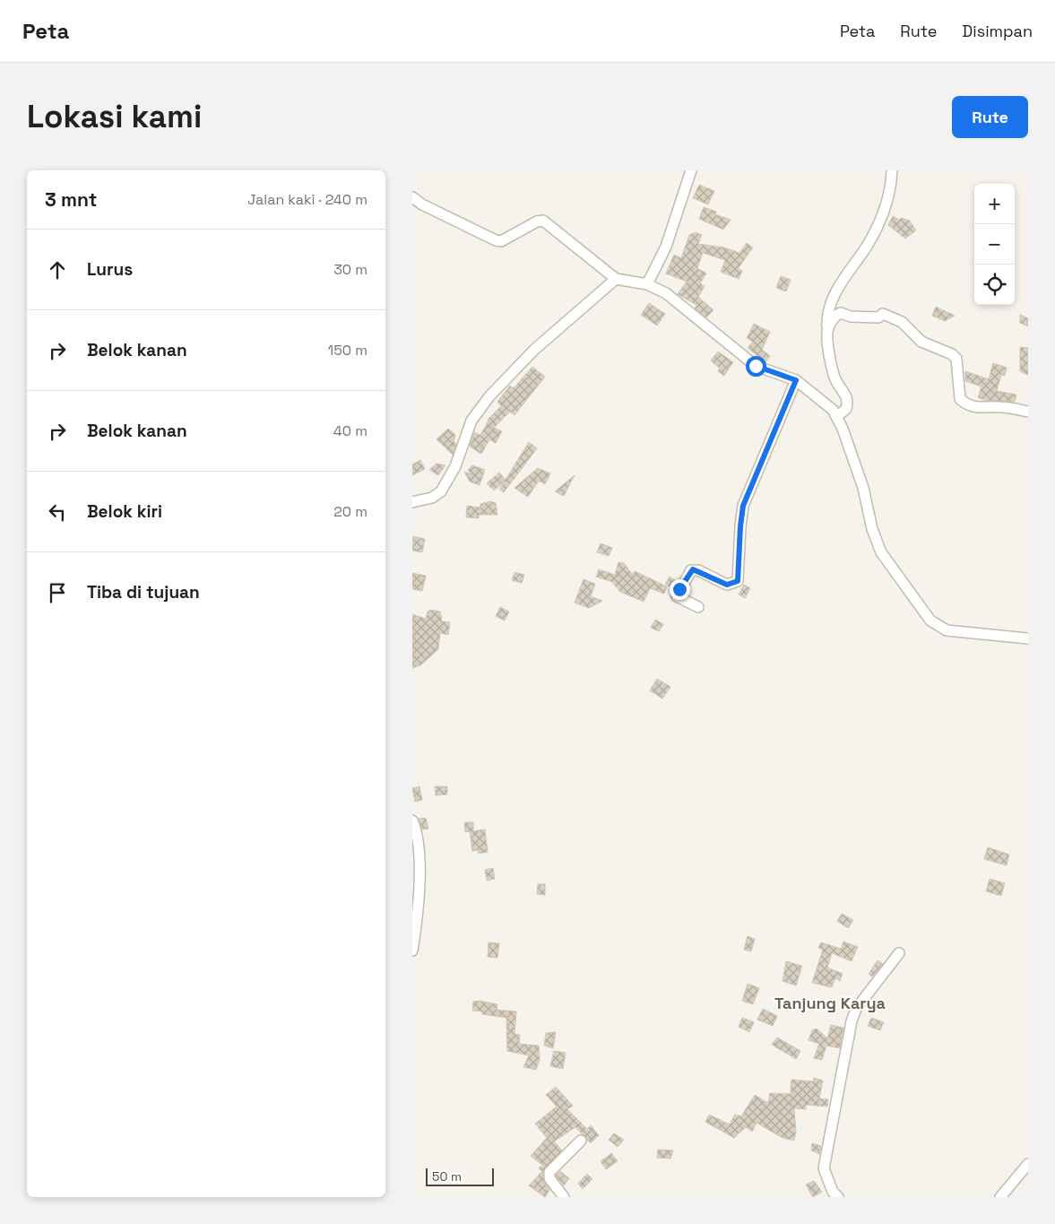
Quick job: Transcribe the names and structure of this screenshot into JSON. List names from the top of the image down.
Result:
{
  "districts": ["Tanjung Karya"],
  "scale_bar": "50 m",
  "page": {
    "header": "Peta",
    "nav": ["Peta", "Rute", "Disimpan"],
    "buttons": "Rute",
    "title": "Lokasi kami",
    "heading": ["3 mnt", "Jalan kaki · 240 m"],
    "map_buttons": ["+", "−"],
    "list": [
      ["Lurus", "30 m"],
      ["Belok kanan", "150 m"],
      ["Belok kanan", "40 m"],
      ["Belok kiri", "20 m"],
      "Tiba di tujuan"
    ],
    "scale": "50 m"
  }
}
